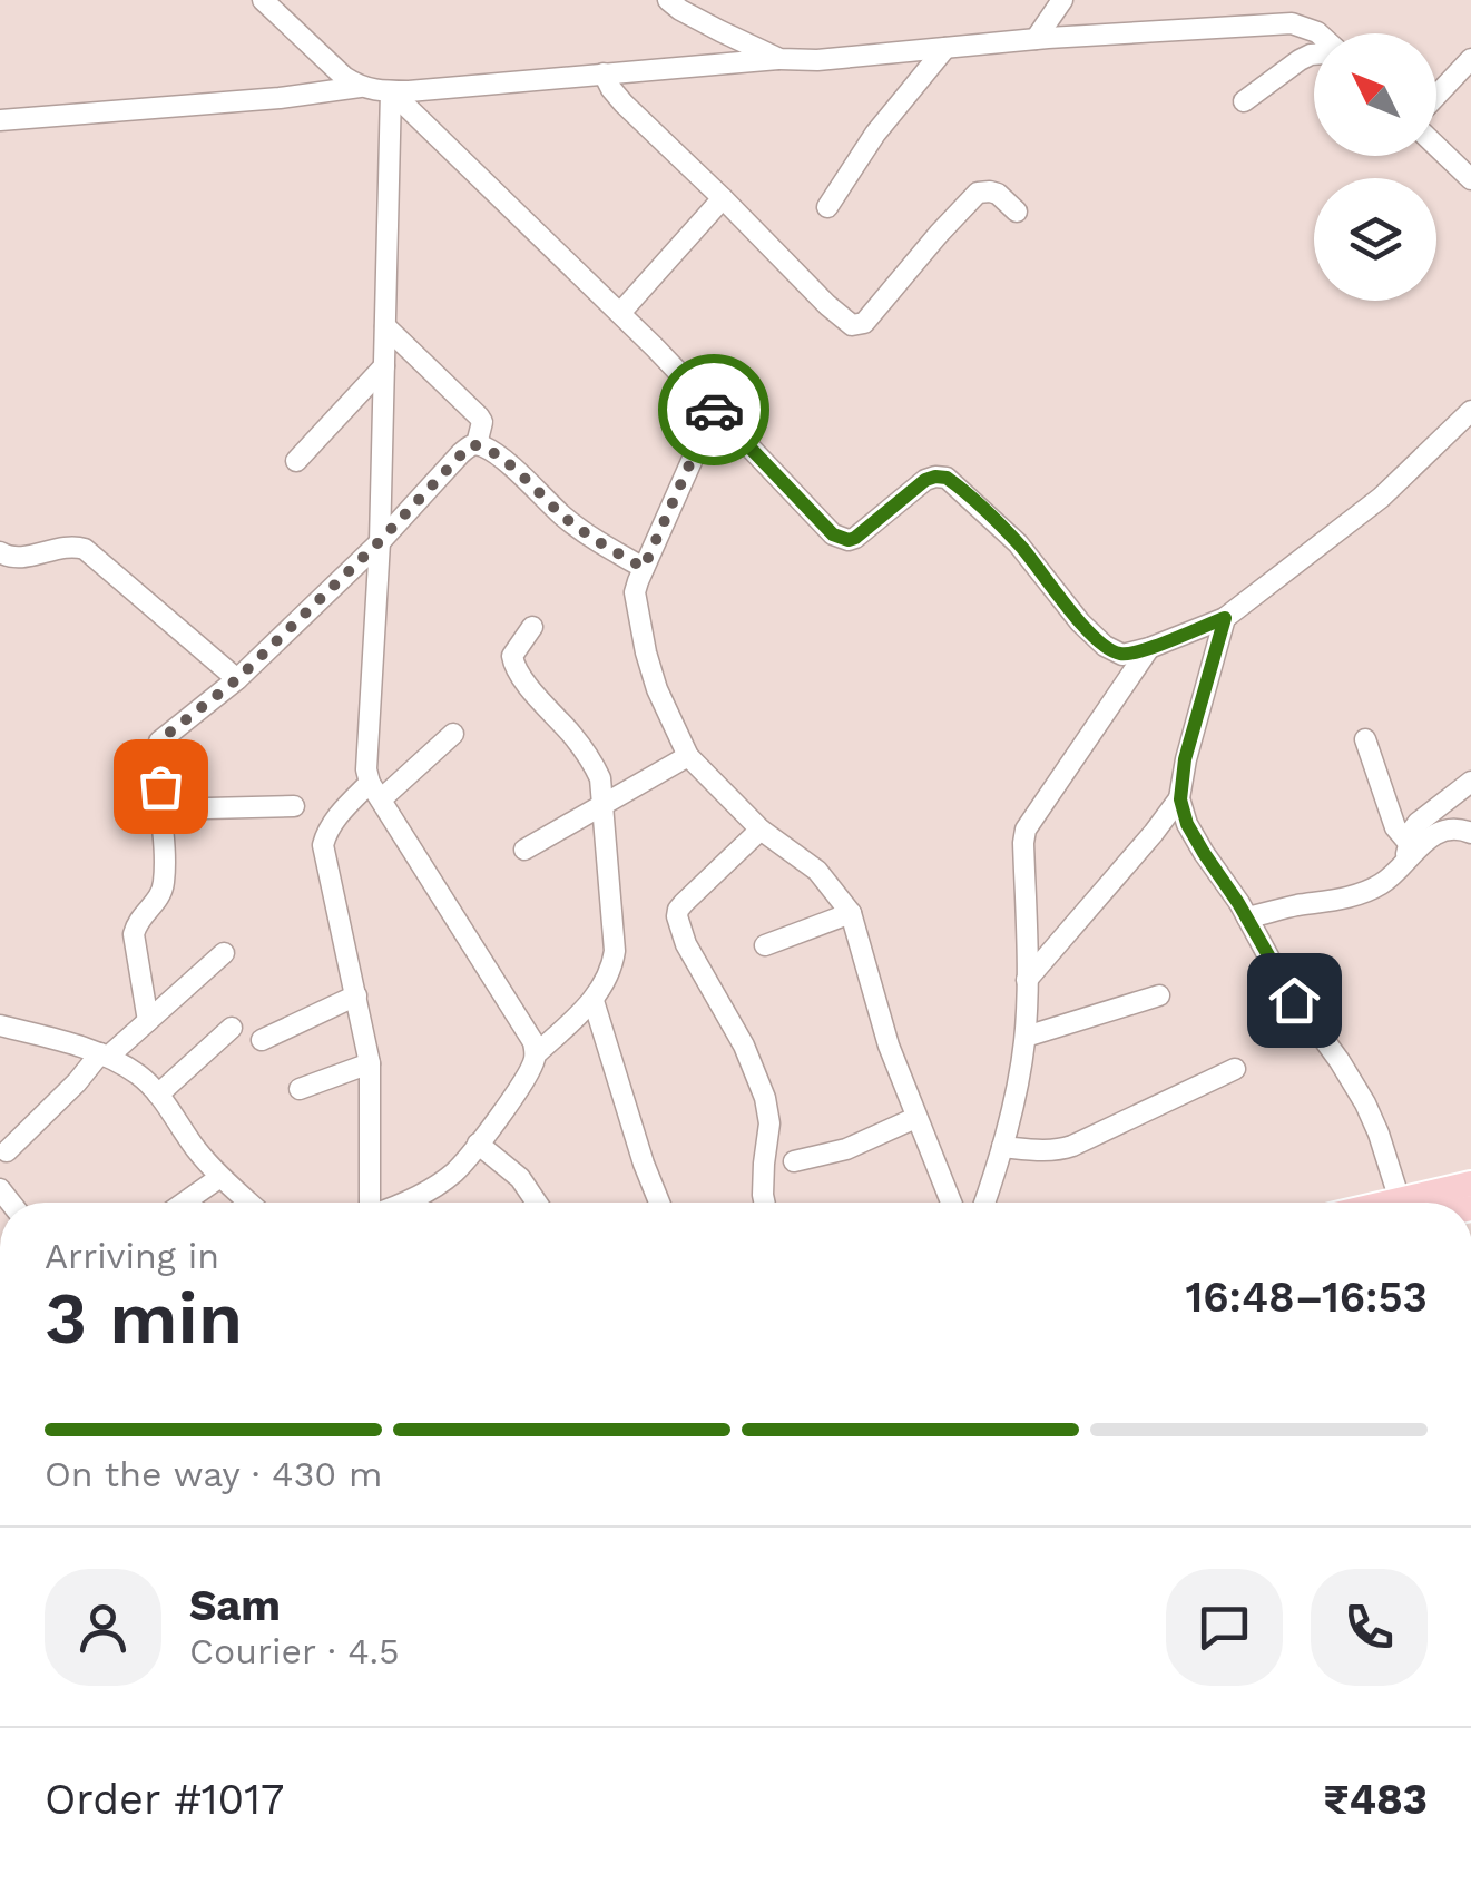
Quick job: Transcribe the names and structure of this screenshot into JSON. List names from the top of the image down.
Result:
{
  "north": "top left",
  "page": {
    "heading": ["3 min", "Arriving in", "16:48–16:53"],
    "panel": [
      "Sam",
      "Courier · 4.5",
      "Order #1017",
      "₹483"
    ],
    "bar": "On the way · 430 m"
  }
}
